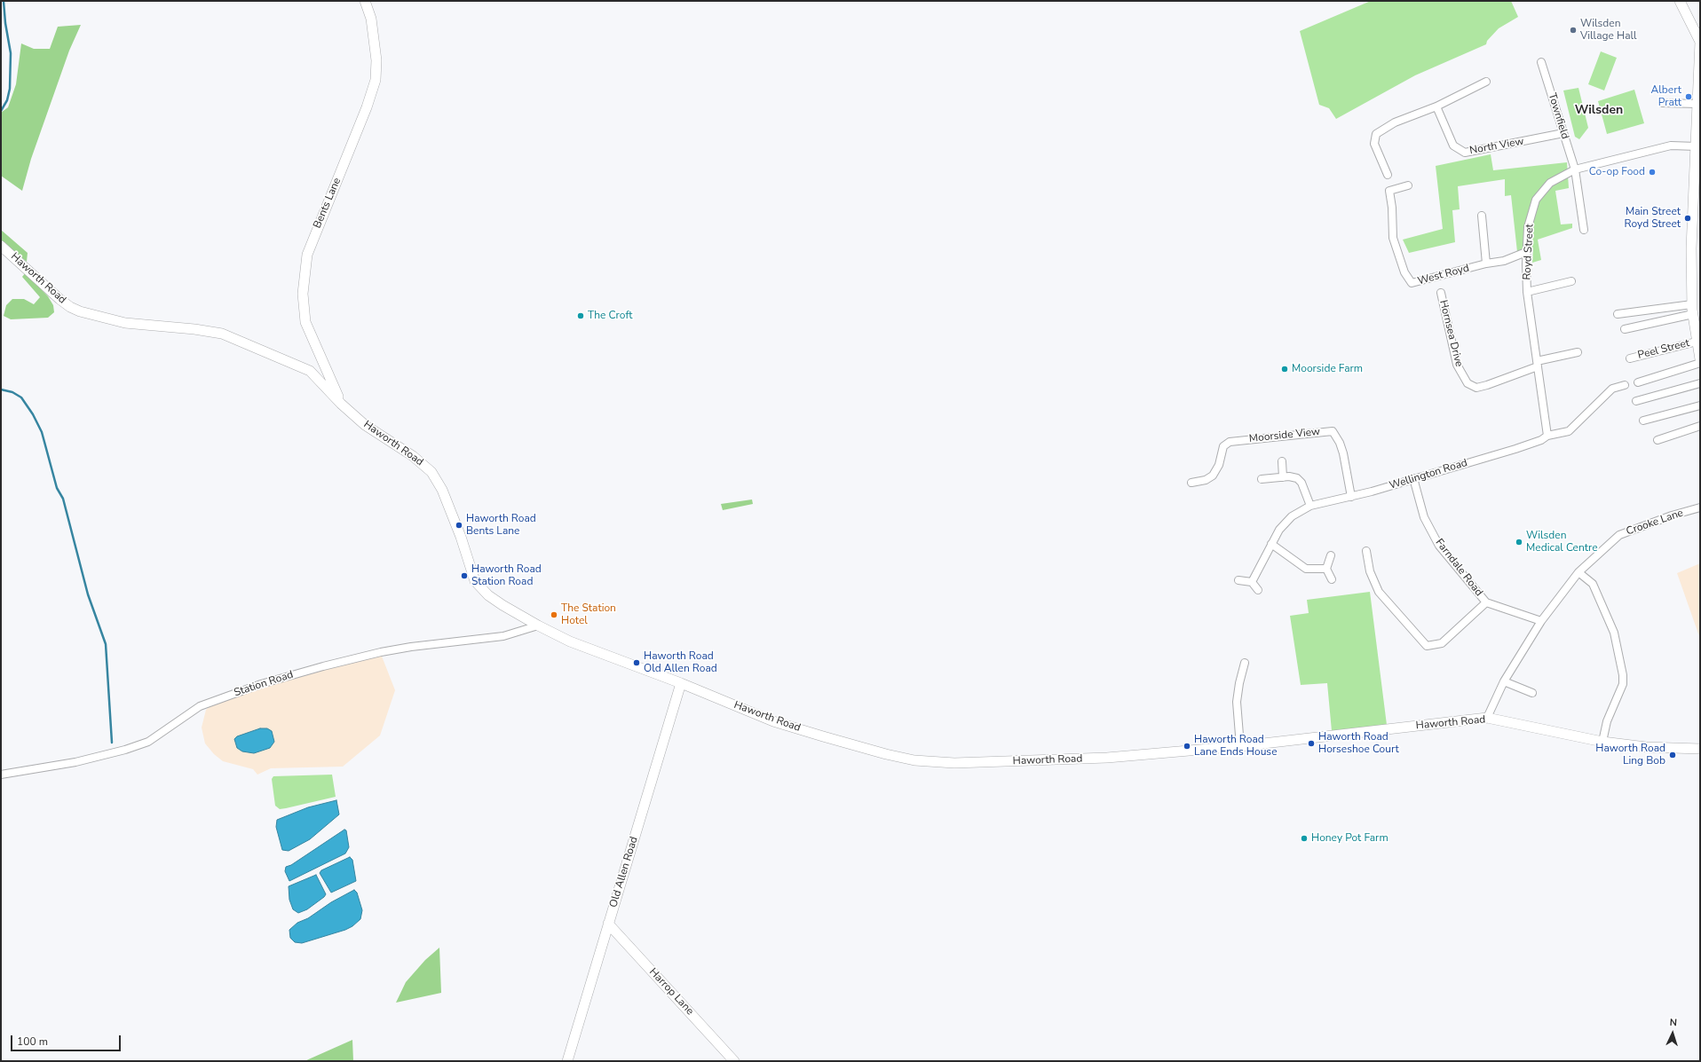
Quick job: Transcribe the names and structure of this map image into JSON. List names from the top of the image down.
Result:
{
  "streets": {
    "main road": [
      "Bents Lane",
      "Haworth Road",
      "Old Allen Road",
      "Harrop Lane"
    ],
    "street": [
      "Townfield",
      "North View",
      "Royd Street",
      "West Royd",
      "Hornsea Drive",
      "Peel Street",
      "Moorside View",
      "Wellington Road",
      "Crooke Lane",
      "Farndale Road",
      "Station Road"
    ]
  },
  "crossings": [
    ["Townfield", "North View"],
    ["Townfield", "Royd Street"],
    ["Bents Lane", "Haworth Road"],
    ["Royd Street", "West Royd"],
    ["Royd Street", "Hornsea Drive"],
    ["Royd Street", "Wellington Road"],
    ["Haworth Road", "Station Road"],
    ["Haworth Road", "Old Allen Road"],
    ["Moorside View", "Wellington Road"],
    ["Wellington Road", "Farndale Road"],
    ["Crooke Lane", "Farndale Road"],
    ["Old Allen Road", "Harrop Lane"]
  ],
  "districts": ["Wilsden"],
  "places": [
    "Wilsden Village Hall",
    "Albert Pratt",
    "Co-op Food",
    "Main Street Royd Street",
    "The Croft",
    "Moorside Farm",
    "Haworth Road Bents Lane",
    "Wilsden Medical Centre",
    "Haworth Road Station Road",
    "The Station Hotel",
    "Haworth Road Old Allen Road",
    "Haworth Road Horseshoe Court",
    "Haworth Road Lane Ends House",
    "Haworth Road Ling Bob",
    "Honey Pot Farm"
  ],
  "scale_bar": "100 m",
  "north": "top"
}
